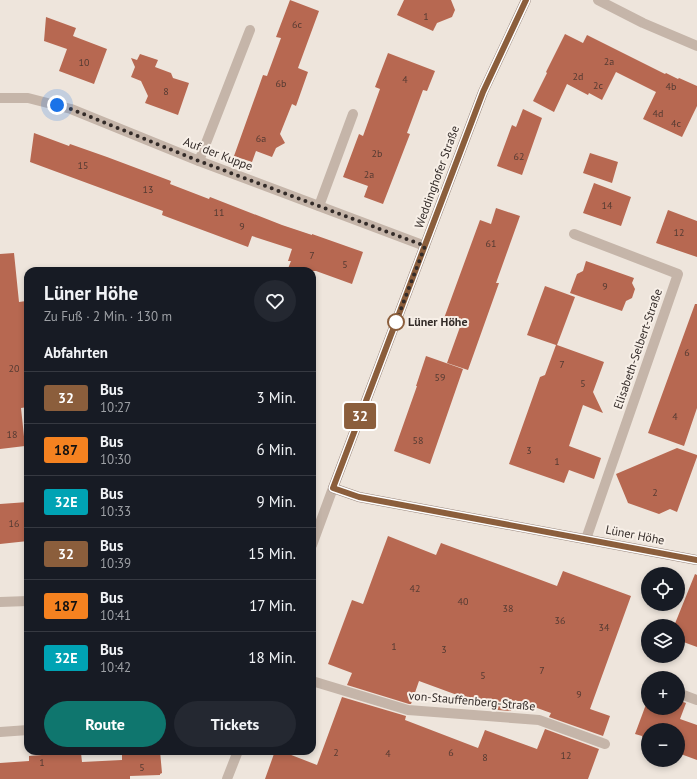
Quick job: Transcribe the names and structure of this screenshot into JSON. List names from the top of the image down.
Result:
{
  "streets": {
    "street": [
      "Auf der Kuppe",
      "Weddinghofer Straße",
      "Elisabeth-Selbert-Straße",
      "Lüner Höhe",
      "von-Stauffenberg-Straße"
    ]
  },
  "crossings": [
    ["Auf der Kuppe", "Weddinghofer Straße"],
    ["Weddinghofer Straße", "Lüner Höhe"],
    ["Elisabeth-Selbert-Straße", "Lüner Höhe"]
  ],
  "places": ["Lüner Höhe"],
  "lines": ["bus line 32"],
  "house_numbers": [
    "1",
    "6c",
    "2a",
    "10",
    "2d",
    "4",
    "6b",
    "2c",
    "4b",
    "8",
    "4d",
    "4c",
    "6a",
    "2b",
    "62",
    "15",
    "2a",
    "13",
    "14",
    "11",
    "9",
    "12",
    "61",
    "7",
    "5",
    "9",
    "6",
    "7",
    "20",
    "59",
    "5",
    "4",
    "18",
    "58",
    "3",
    "1",
    "2",
    "16",
    "42",
    "40",
    "38",
    "36",
    "34",
    "1",
    "3",
    "7",
    "5",
    "9",
    "2",
    "6",
    "4",
    "12",
    "8",
    "1",
    "5"
  ],
  "page": {
    "on_map": "32",
    "heading": [
      ["Lüner Höhe", "Zu Fuß · 2 Min. · 130 m"],
      "Abfahrten"
    ],
    "list": [
      {
        "mark": "32",
        "name": "Bus",
        "note": "10:27",
        "value": "3 Min."
      },
      {
        "mark": "187",
        "name": "Bus",
        "note": "10:30",
        "value": "6 Min."
      },
      {
        "mark": "32E",
        "name": "Bus",
        "note": "10:33",
        "value": "9 Min."
      },
      {
        "mark": "32",
        "name": "Bus",
        "note": "10:39",
        "value": "15 Min."
      },
      {
        "mark": "187",
        "name": "Bus",
        "note": "10:41",
        "value": "17 Min."
      },
      {
        "mark": "32E",
        "name": "Bus",
        "note": "10:42",
        "value": "18 Min."
      }
    ],
    "map_buttons": ["+", "−"],
    "buttons": ["Route", "Tickets"]
  }
}
